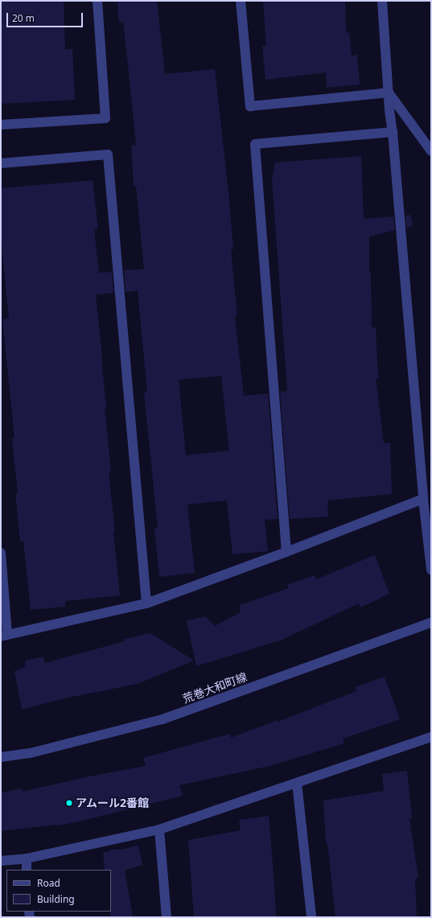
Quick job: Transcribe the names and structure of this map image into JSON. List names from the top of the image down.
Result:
{
  "streets": {
    "street": ["荒巻大和町線"]
  },
  "places": ["アムール2番館"],
  "legend": ["Road", "Building"],
  "scale_bar": "20 m"
}
